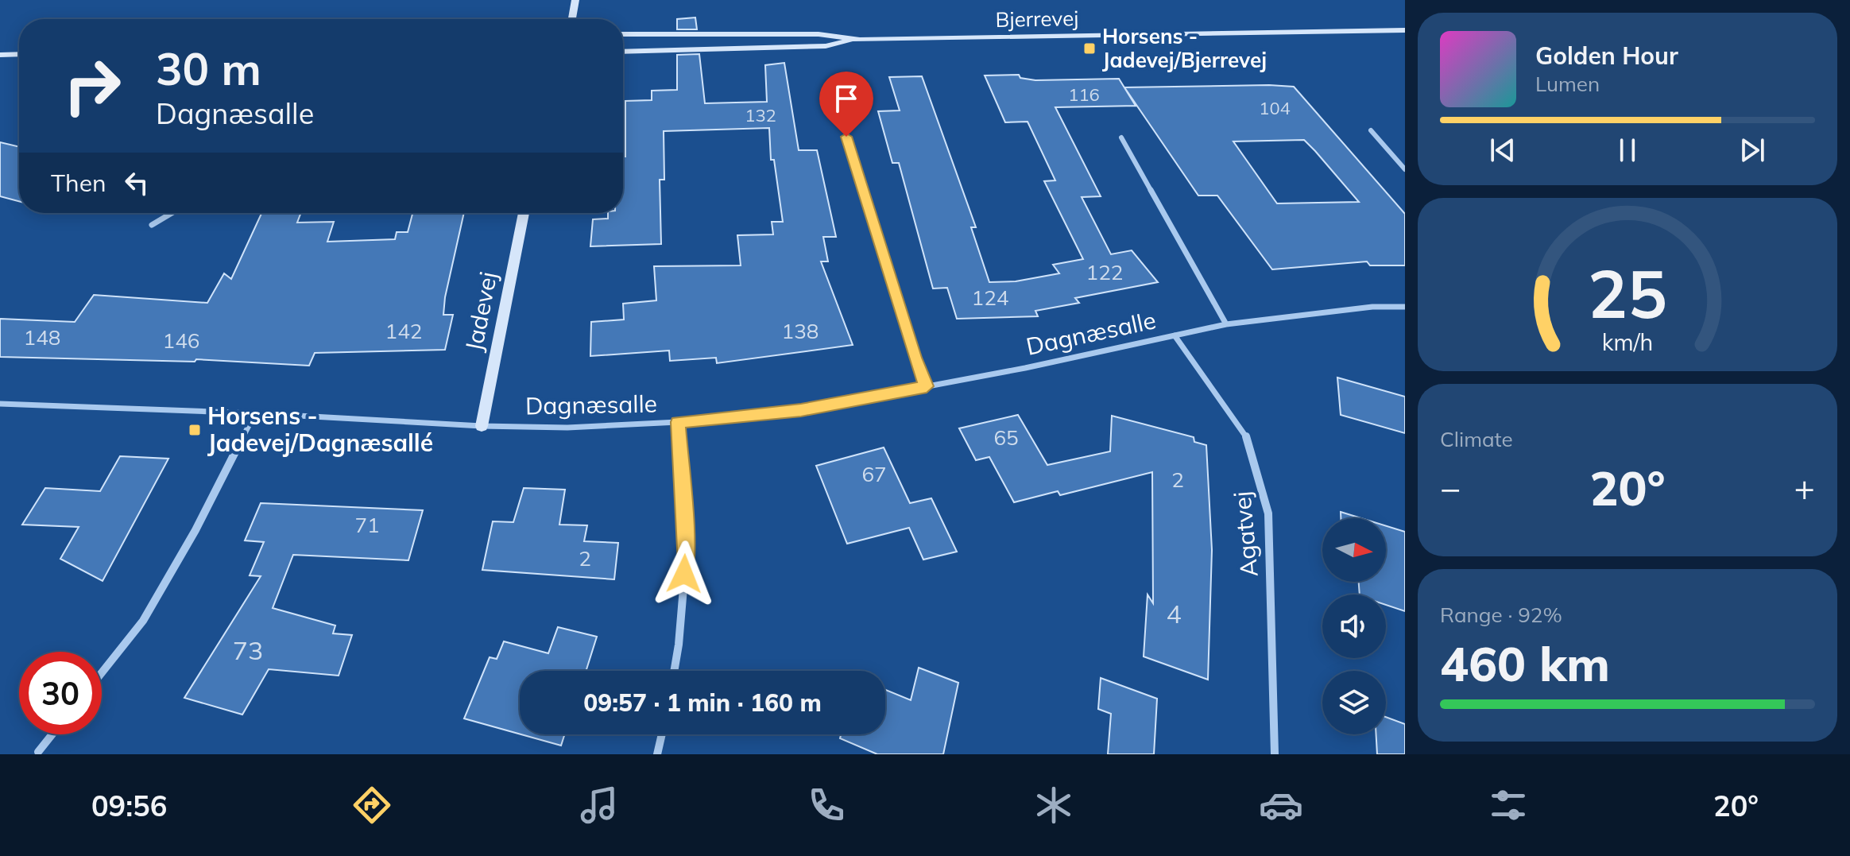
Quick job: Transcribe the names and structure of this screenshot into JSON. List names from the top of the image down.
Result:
{
  "streets": {
    "street": [
      "Bjerrevej",
      "Jadevej",
      "Dagnæsalle",
      "Agatvej"
    ]
  },
  "crossings": [
    ["Jadevej", "Dagnæsalle"],
    ["Dagnæsalle", "Agatvej"]
  ],
  "places": {
    "transit": ["Horsens - Jadevej/Bjerrevej", "Horsens - Jadevej/Dagnæsallé"]
  },
  "house_numbers": [
    "116",
    "104",
    "132",
    "122",
    "124",
    "142",
    "138",
    "148",
    "146",
    "65",
    "67",
    "2",
    "71",
    "2",
    "4",
    "73"
  ],
  "north": "right",
  "page": {
    "turn": ["30 m", "Dagnæsalle"],
    "song": ["Golden Hour", "Lumen"],
    "then": "Then",
    "tile": [
      "Climate",
      ["Range · 92%", "460 km"]
    ],
    "heat": ["−", "20°", "+"],
    "limit": "30",
    "trip": "09:57 · 1 min · 160 m",
    "tabs": ["09:56", "20°"],
    "gauge": ["25", "km/h"]
  }
}
